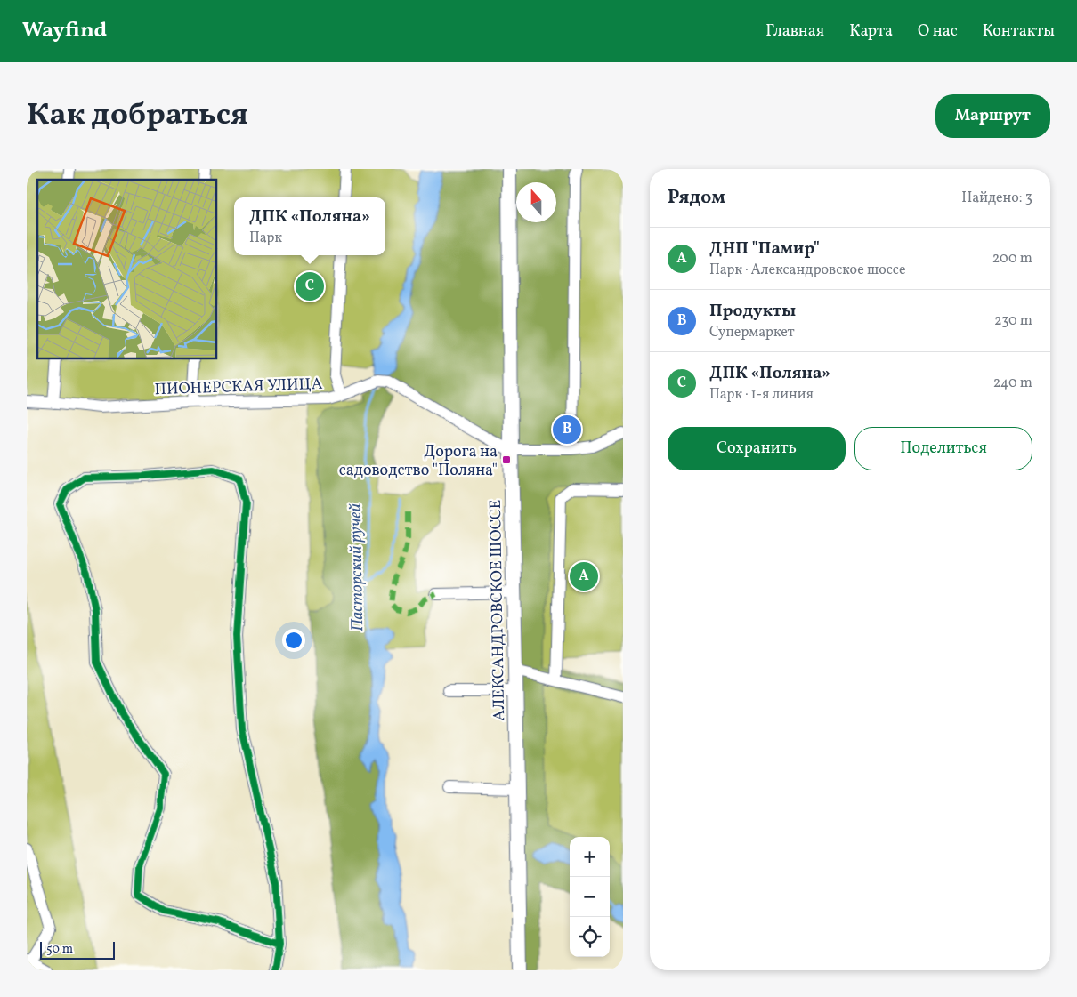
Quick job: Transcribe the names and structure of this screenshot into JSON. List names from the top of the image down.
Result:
{
  "streets": {
    "street": ["ПИОНЕРСКАЯ УЛИЦА", "АЛЕКСАНДРОВСКОЕ ШОССЕ"]
  },
  "crossings": [
    ["ПИОНЕРСКАЯ УЛИЦА", "АЛЕКСАНДРОВСКОЕ ШОССЕ"]
  ],
  "water": ["Пасторский ручей"],
  "places": {
    "transit": ["Дорога на садоводство \"Поляна\""]
  },
  "scale_bar": "50 m",
  "north": "top",
  "page": {
    "header": "Wayfind",
    "nav": [
      "Главная",
      "Карта",
      "О нас",
      "Контакты"
    ],
    "title": "Как добраться",
    "buttons": [
      "Маршрут",
      ["Сохранить", "Поделиться"]
    ],
    "heading": ["Рядом", "Найдено: 3"],
    "popup": ["ДПК «Поляна»", "Парк"],
    "list": [
      {
        "mark": "A",
        "name": "ДНП \"Памир\"",
        "note": "Парк · Александровское шоссе",
        "value": "200 m"
      },
      {
        "mark": "B",
        "name": "Продукты",
        "note": "Супермаркет",
        "value": "230 m"
      },
      {
        "mark": "C",
        "name": "ДПК «Поляна»",
        "note": "Парк · 1-я линия",
        "value": "240 m"
      }
    ],
    "pins": ["C", "B", "A"],
    "map_buttons": ["+", "−"],
    "scale": "50 m"
  }
}
